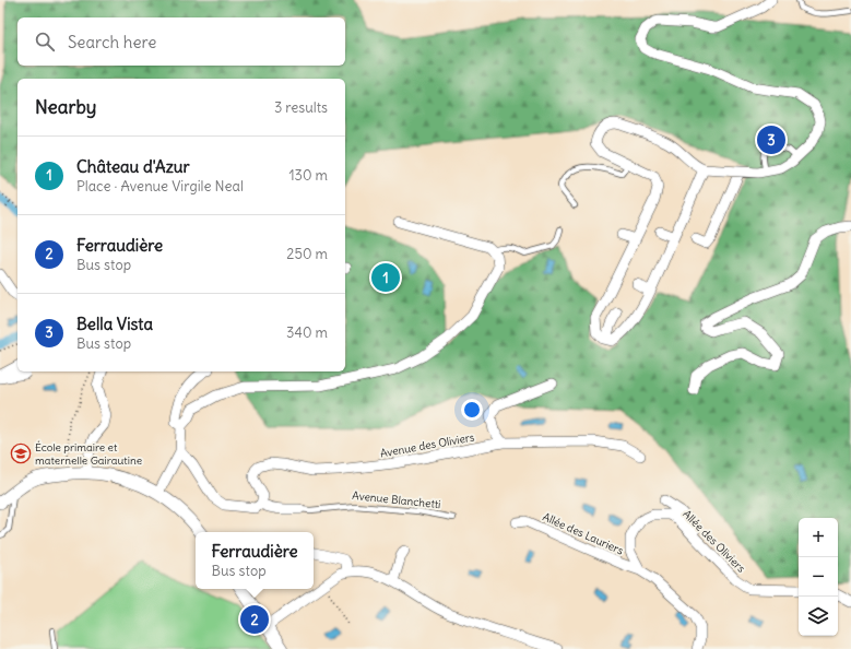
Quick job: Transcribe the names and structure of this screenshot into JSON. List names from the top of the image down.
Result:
{
  "streets": {
    "street": [
      "Avenue des Oliviers",
      "Avenue Blanchetti",
      "Allée des Lauriers",
      "Allée des Oliviers"
    ]
  },
  "crossings": [
    ["Avenue des Oliviers", "Avenue Blanchetti"],
    ["Allée des Lauriers", "Allée des Oliviers"]
  ],
  "places": {
    "school or university": ["École primaire et maternelle Gairautine"]
  },
  "page": {
    "search": "Search here",
    "heading": ["Nearby", "3 results"],
    "pins": ["3", "1", "2"],
    "list": [
      {
        "mark": "1",
        "name": "Château d'Azur",
        "note": "Place · Avenue Virgile Neal",
        "value": "130 m"
      },
      {
        "mark": "2",
        "name": "Ferraudière",
        "note": "Bus stop",
        "value": "250 m"
      },
      {
        "mark": "3",
        "name": "Bella Vista",
        "note": "Bus stop",
        "value": "340 m"
      }
    ],
    "map_buttons": ["+", "−"],
    "popup": ["Ferraudière", "Bus stop"]
  }
}
